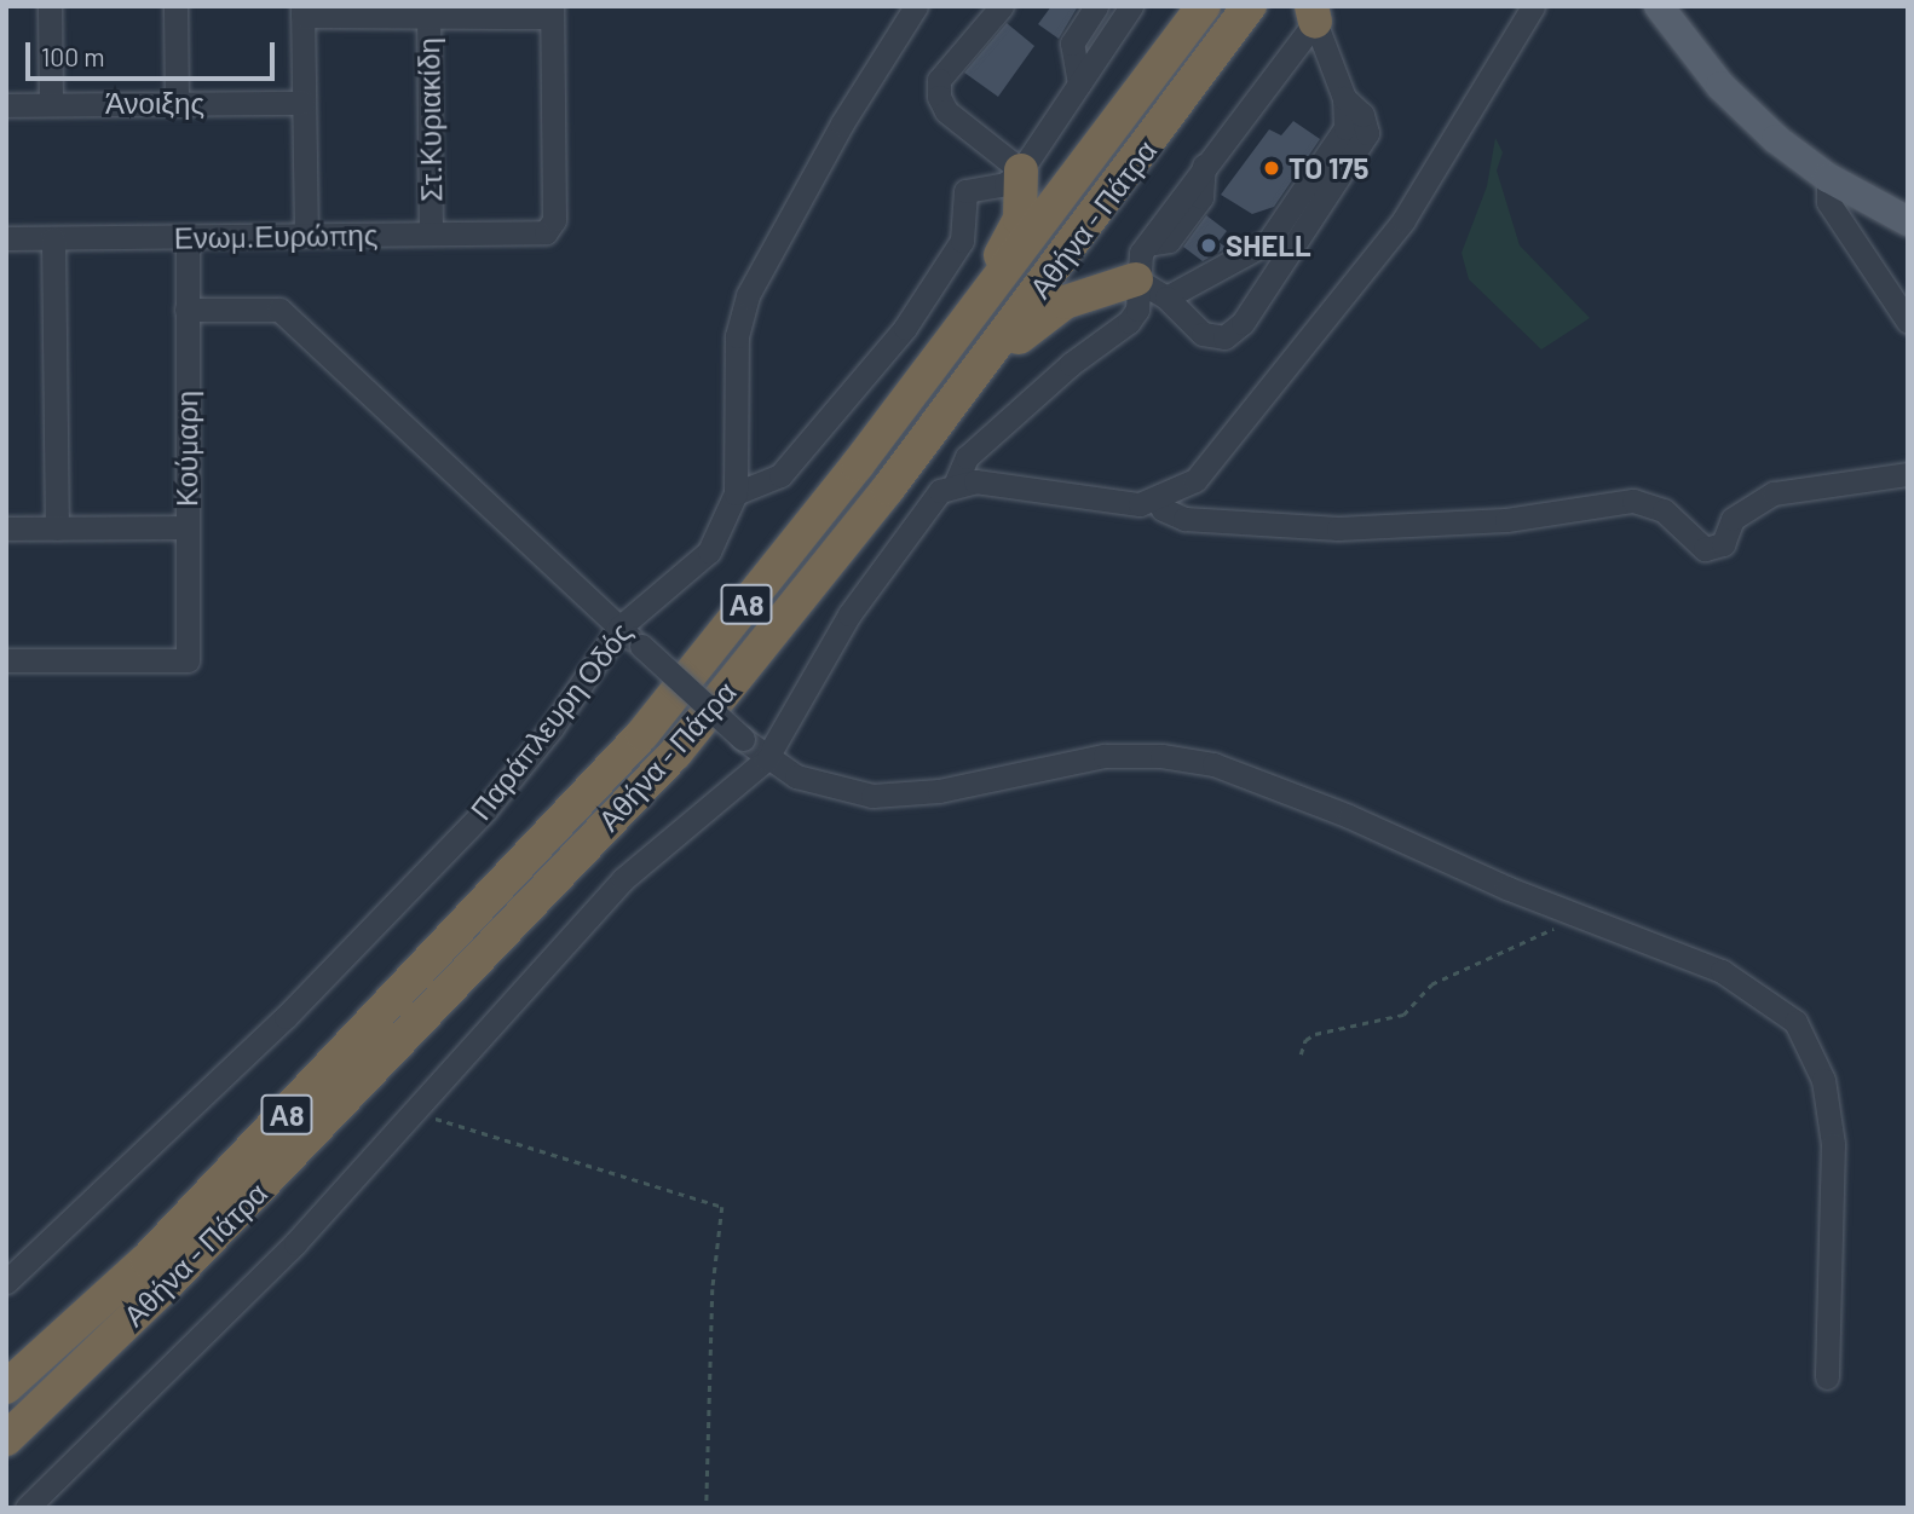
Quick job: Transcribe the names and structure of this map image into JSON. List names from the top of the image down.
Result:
{
  "streets": {
    "highway": ["Αθήνα - Πάτρα", "Α8"],
    "street": [
      "Άνοιξης",
      "Στ.Κυριακίδη",
      "Ενωμ.Ευρώπης",
      "Κούμαρη",
      "Παράπλευρη Οδός"
    ]
  },
  "crossings": [
    ["Στ.Κυριακίδη", "Ενωμ.Ευρώπης"],
    ["Ενωμ.Ευρώπης", "Κούμαρη"]
  ],
  "places": ["TO 175", "SHELL"],
  "scale_bar": "100 m"
}
